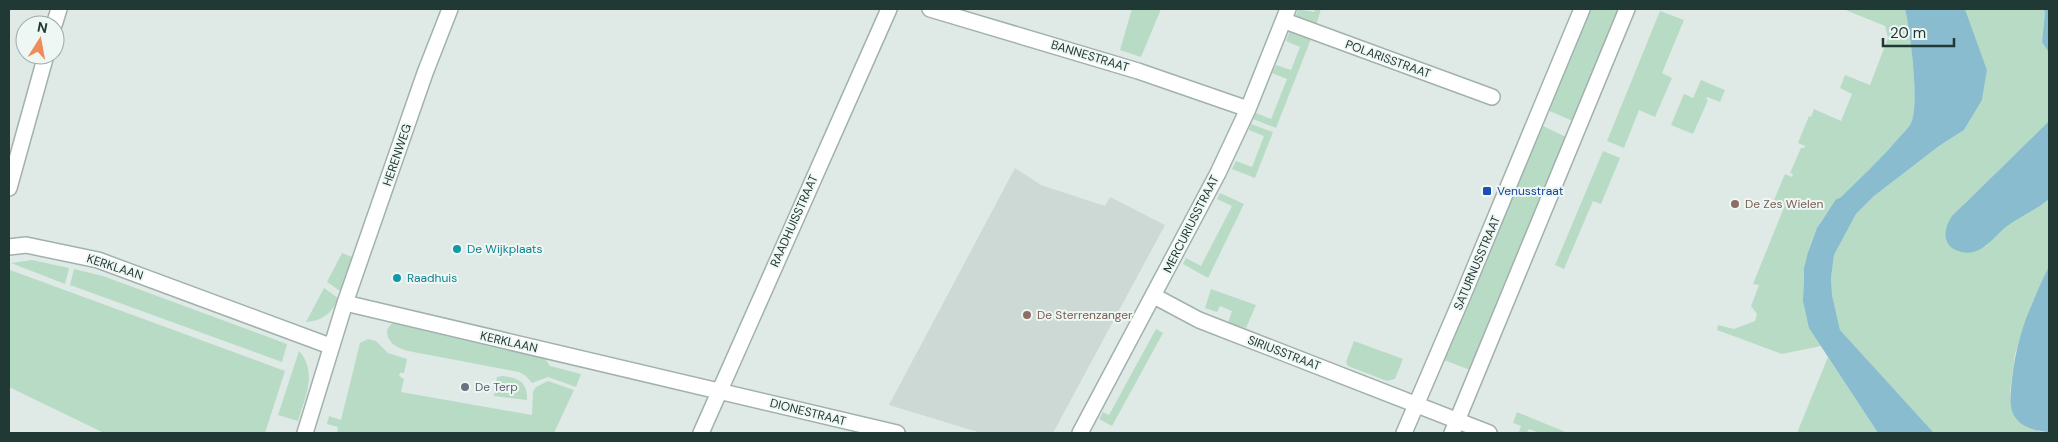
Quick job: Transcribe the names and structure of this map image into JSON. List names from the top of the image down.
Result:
{
  "streets": {
    "street": [
      "BANNESTRAAT",
      "POLARISSTRAAT",
      "HERENWEG",
      "RAADHUISSTRAAT",
      "MERCURIUSSTRAAT",
      "SATURNUSSTRAAT",
      "KERKLAAN",
      "SIRIUSSTRAAT",
      "DIONESTRAAT"
    ]
  },
  "crossings": [
    ["BANNESTRAAT", "MERCURIUSSTRAAT"],
    ["POLARISSTRAAT", "MERCURIUSSTRAAT"],
    ["HERENWEG", "KERKLAAN"],
    ["RAADHUISSTRAAT", "KERKLAAN"],
    ["RAADHUISSTRAAT", "DIONESTRAAT"],
    ["MERCURIUSSTRAAT", "SIRIUSSTRAAT"],
    ["SATURNUSSTRAAT", "SIRIUSSTRAAT"],
    ["KERKLAAN", "DIONESTRAAT"]
  ],
  "places": {
    "transit": ["Venusstraat"],
    "other": [
      "De Zes Wielen",
      "De Wijkplaats",
      "Raadhuis",
      "De Sterrenzanger",
      "De Terp"
    ]
  },
  "scale_bar": "20 m",
  "north": "top"
}
